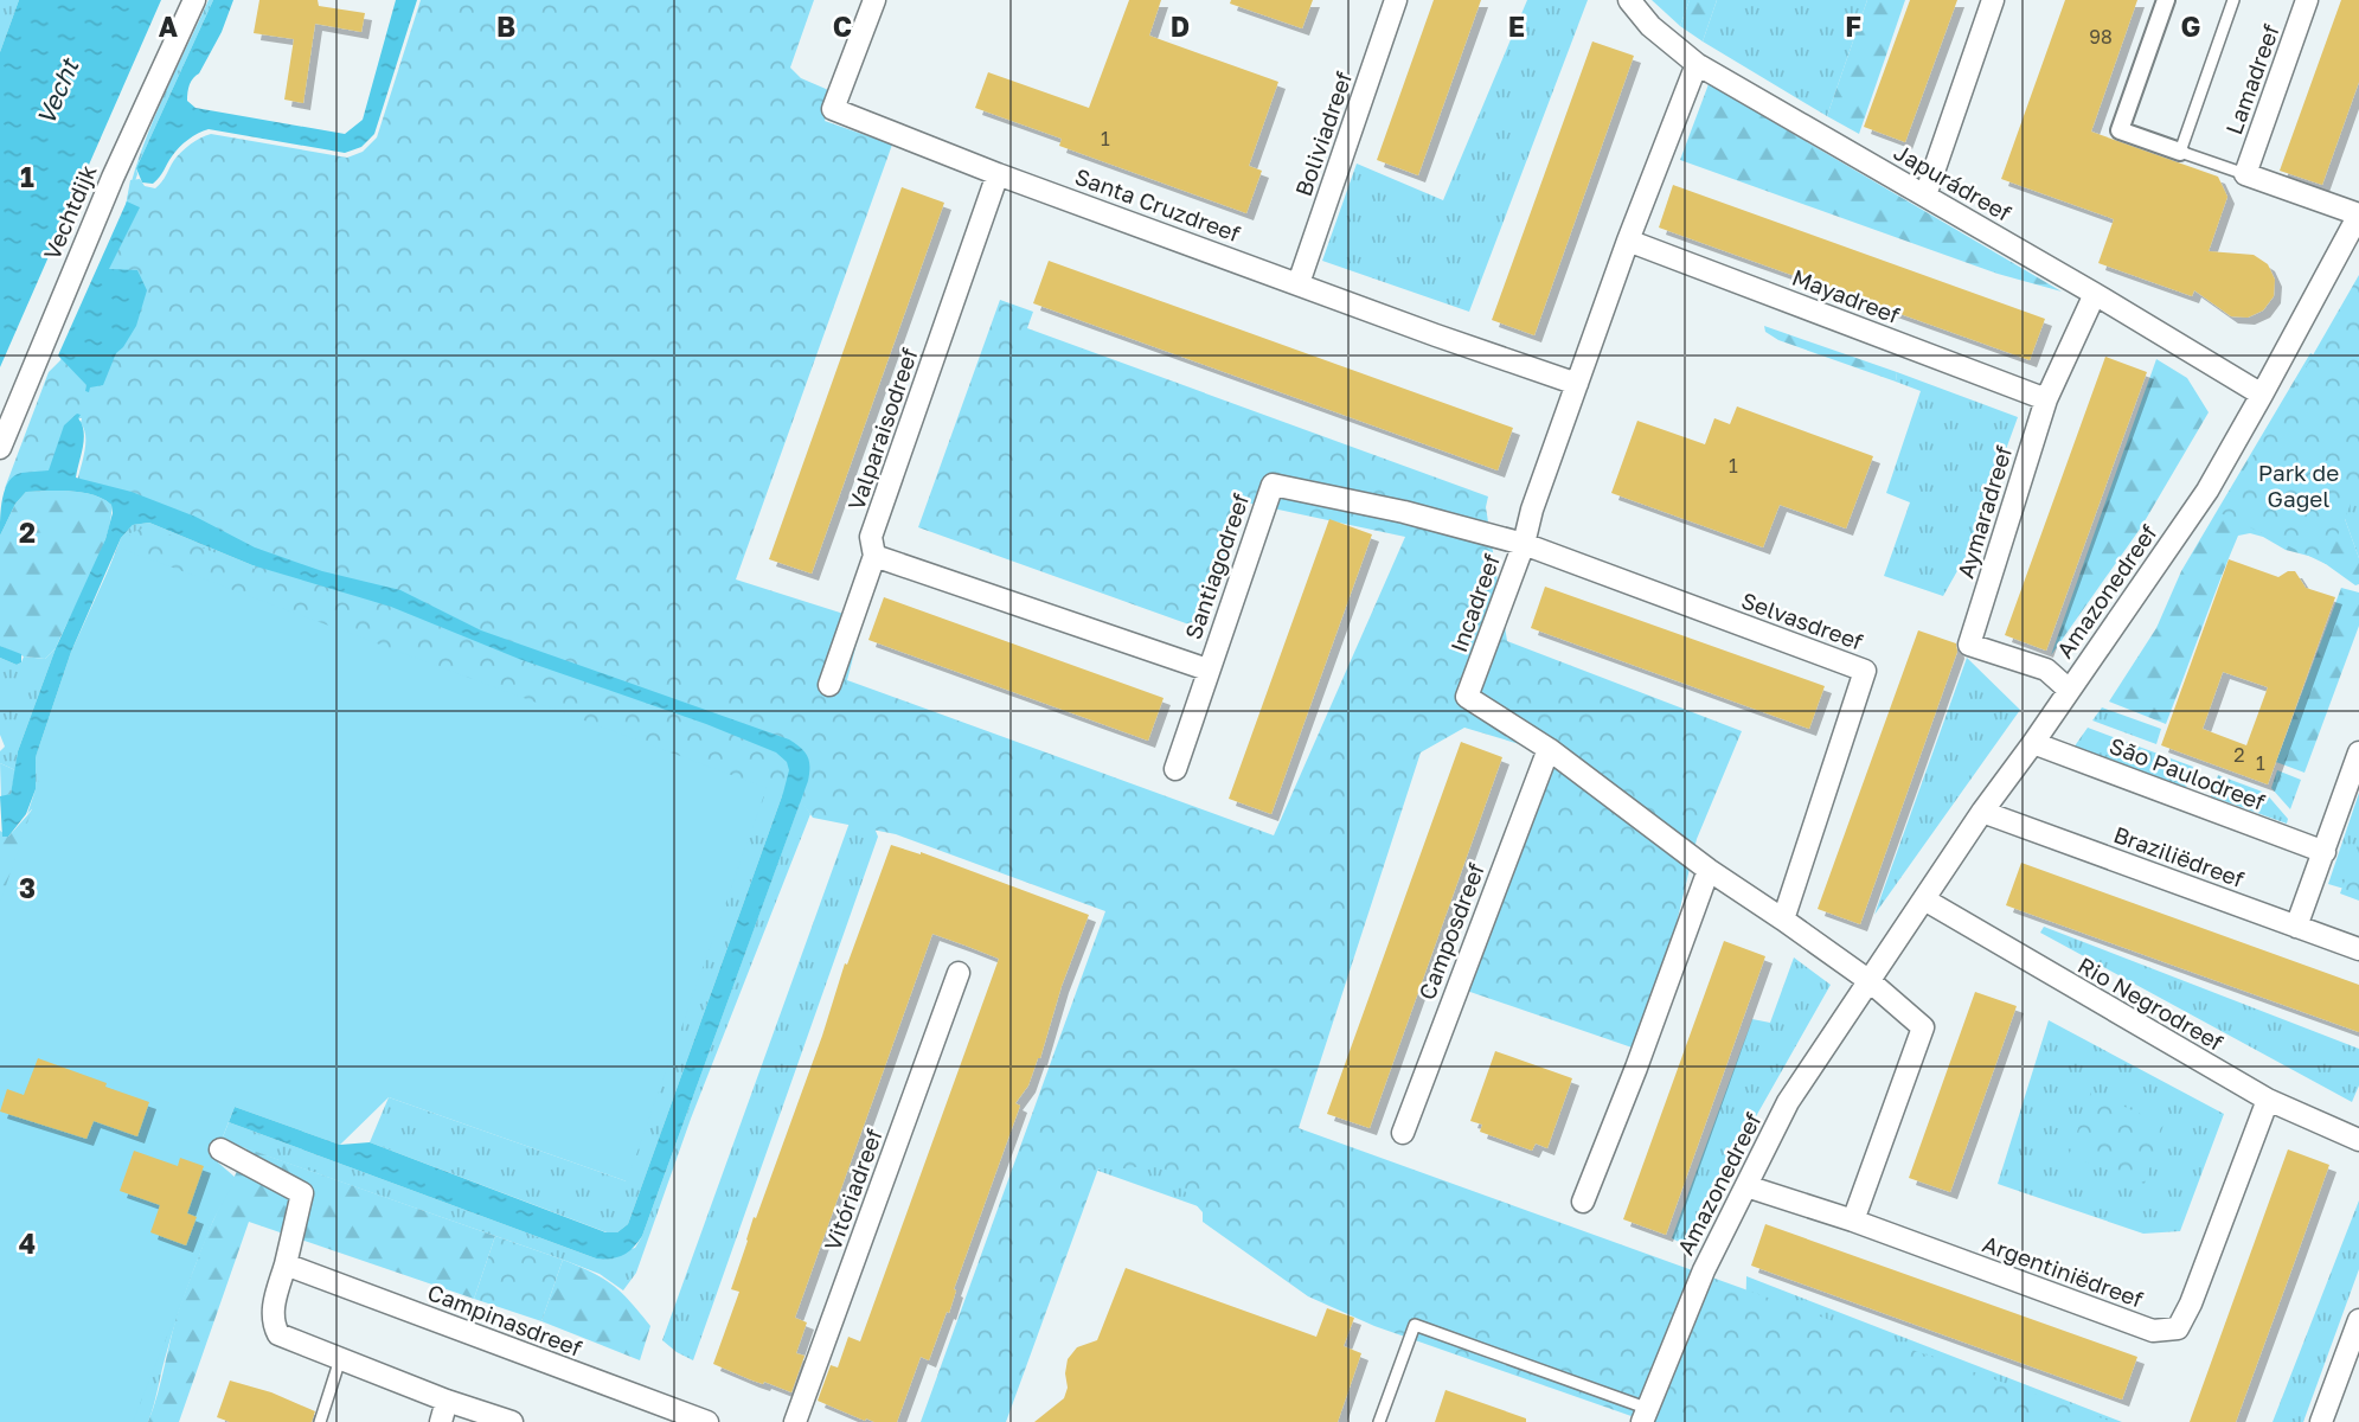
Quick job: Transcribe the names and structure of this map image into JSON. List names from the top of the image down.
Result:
{
  "streets": {
    "street": [
      "Lamadreef",
      "Boliviadreef",
      "Japurádreef",
      "Santa Cruzdreef",
      "Vechtdijk",
      "Mayadreef",
      "Valparaisodreef",
      "Aymaradreef",
      "Santiagodreef",
      "Amazonedreef",
      "Incadreef",
      "Selvasdreef",
      "São Paulodreef",
      "Braziliëdreef",
      "Camposdreef",
      "Rio Negrodreef",
      "Vitóriadreef",
      "Argentiniëdreef",
      "Campinasdreef"
    ]
  },
  "crossings": [
    ["Boliviadreef", "Santa Cruzdreef"],
    ["Japurádreef", "Aymaradreef"],
    ["Japurádreef", "Amazonedreef"],
    ["Japurádreef", "Incadreef"],
    ["Santa Cruzdreef", "Valparaisodreef"],
    ["Santa Cruzdreef", "Incadreef"],
    ["Mayadreef", "Aymaradreef"],
    ["Mayadreef", "Incadreef"],
    ["Aymaradreef", "Amazonedreef"],
    ["Santiagodreef", "Incadreef"],
    ["Santiagodreef", "Selvasdreef"],
    ["Amazonedreef", "Incadreef"],
    ["Amazonedreef", "São Paulodreef"],
    ["Amazonedreef", "Braziliëdreef"],
    ["Amazonedreef", "Rio Negrodreef"],
    ["Amazonedreef", "Argentiniëdreef"],
    ["Incadreef", "Selvasdreef"],
    ["Incadreef", "Camposdreef"],
    ["Rio Negrodreef", "Argentiniëdreef"]
  ],
  "water": ["Vecht"],
  "parks": ["Park de Gagel"],
  "house_numbers": [
    "98",
    "1",
    "1",
    "2",
    "1"
  ],
  "grid": {
    "columns": [
      "A",
      "B",
      "C",
      "D",
      "E",
      "F",
      "G"
    ],
    "rows": [
      "1",
      "2",
      "3",
      "4"
    ]
  }
}
